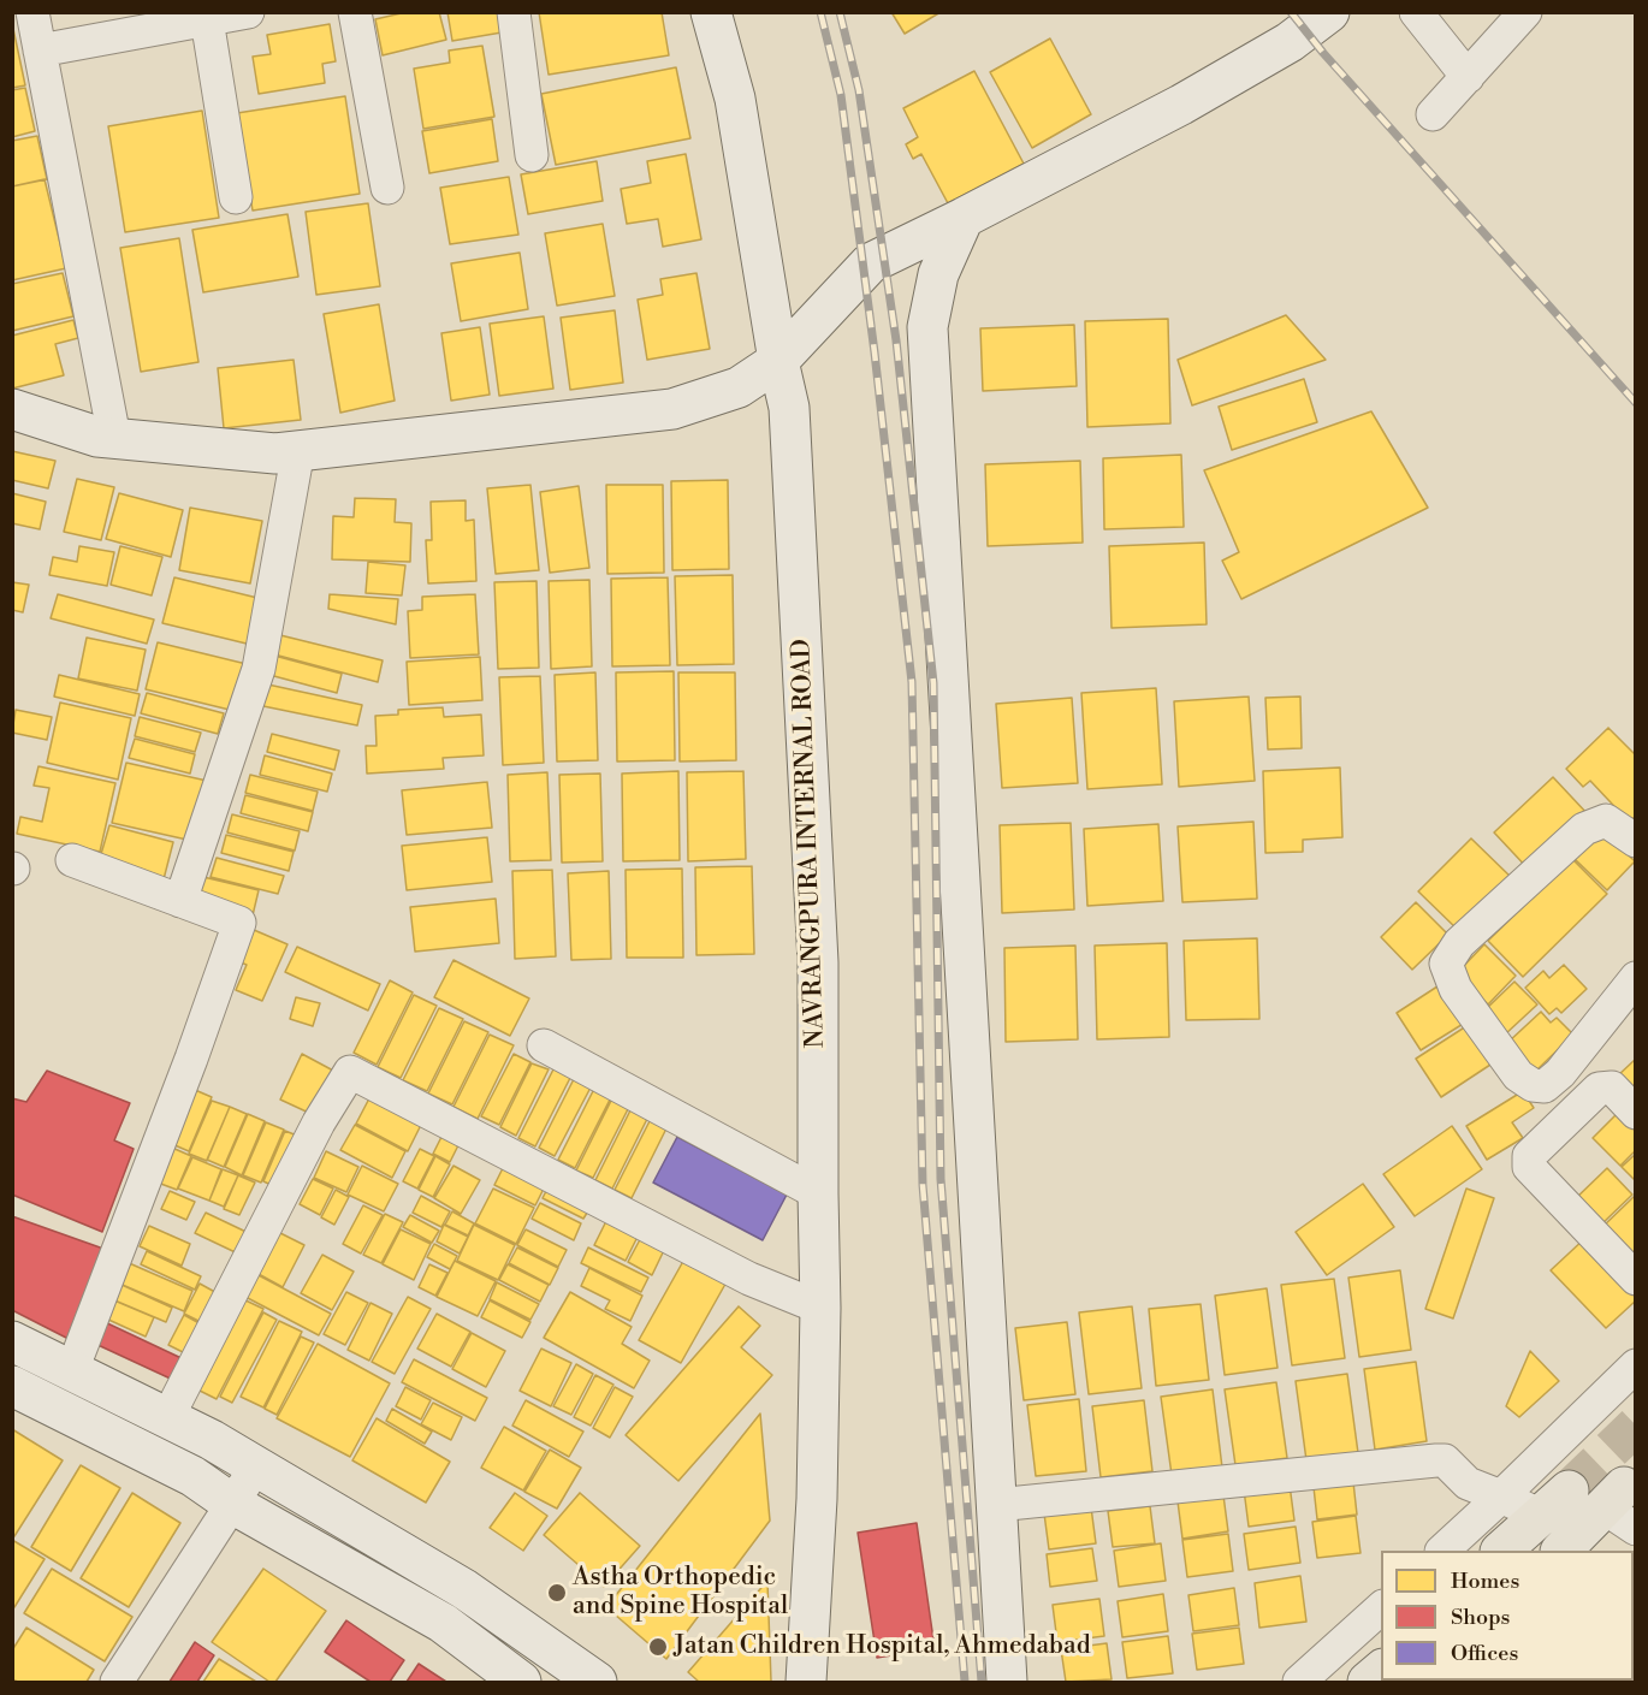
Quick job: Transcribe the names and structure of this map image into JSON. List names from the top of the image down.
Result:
{
  "streets": {
    "street": ["NAVRANGPURA INTERNAL ROAD"]
  },
  "places": ["Astha Orthopedic and Spine Hospital", "Jatan Children Hospital, Ahmedabad"],
  "legend": ["Homes", "Shops", "Offices"]
}
